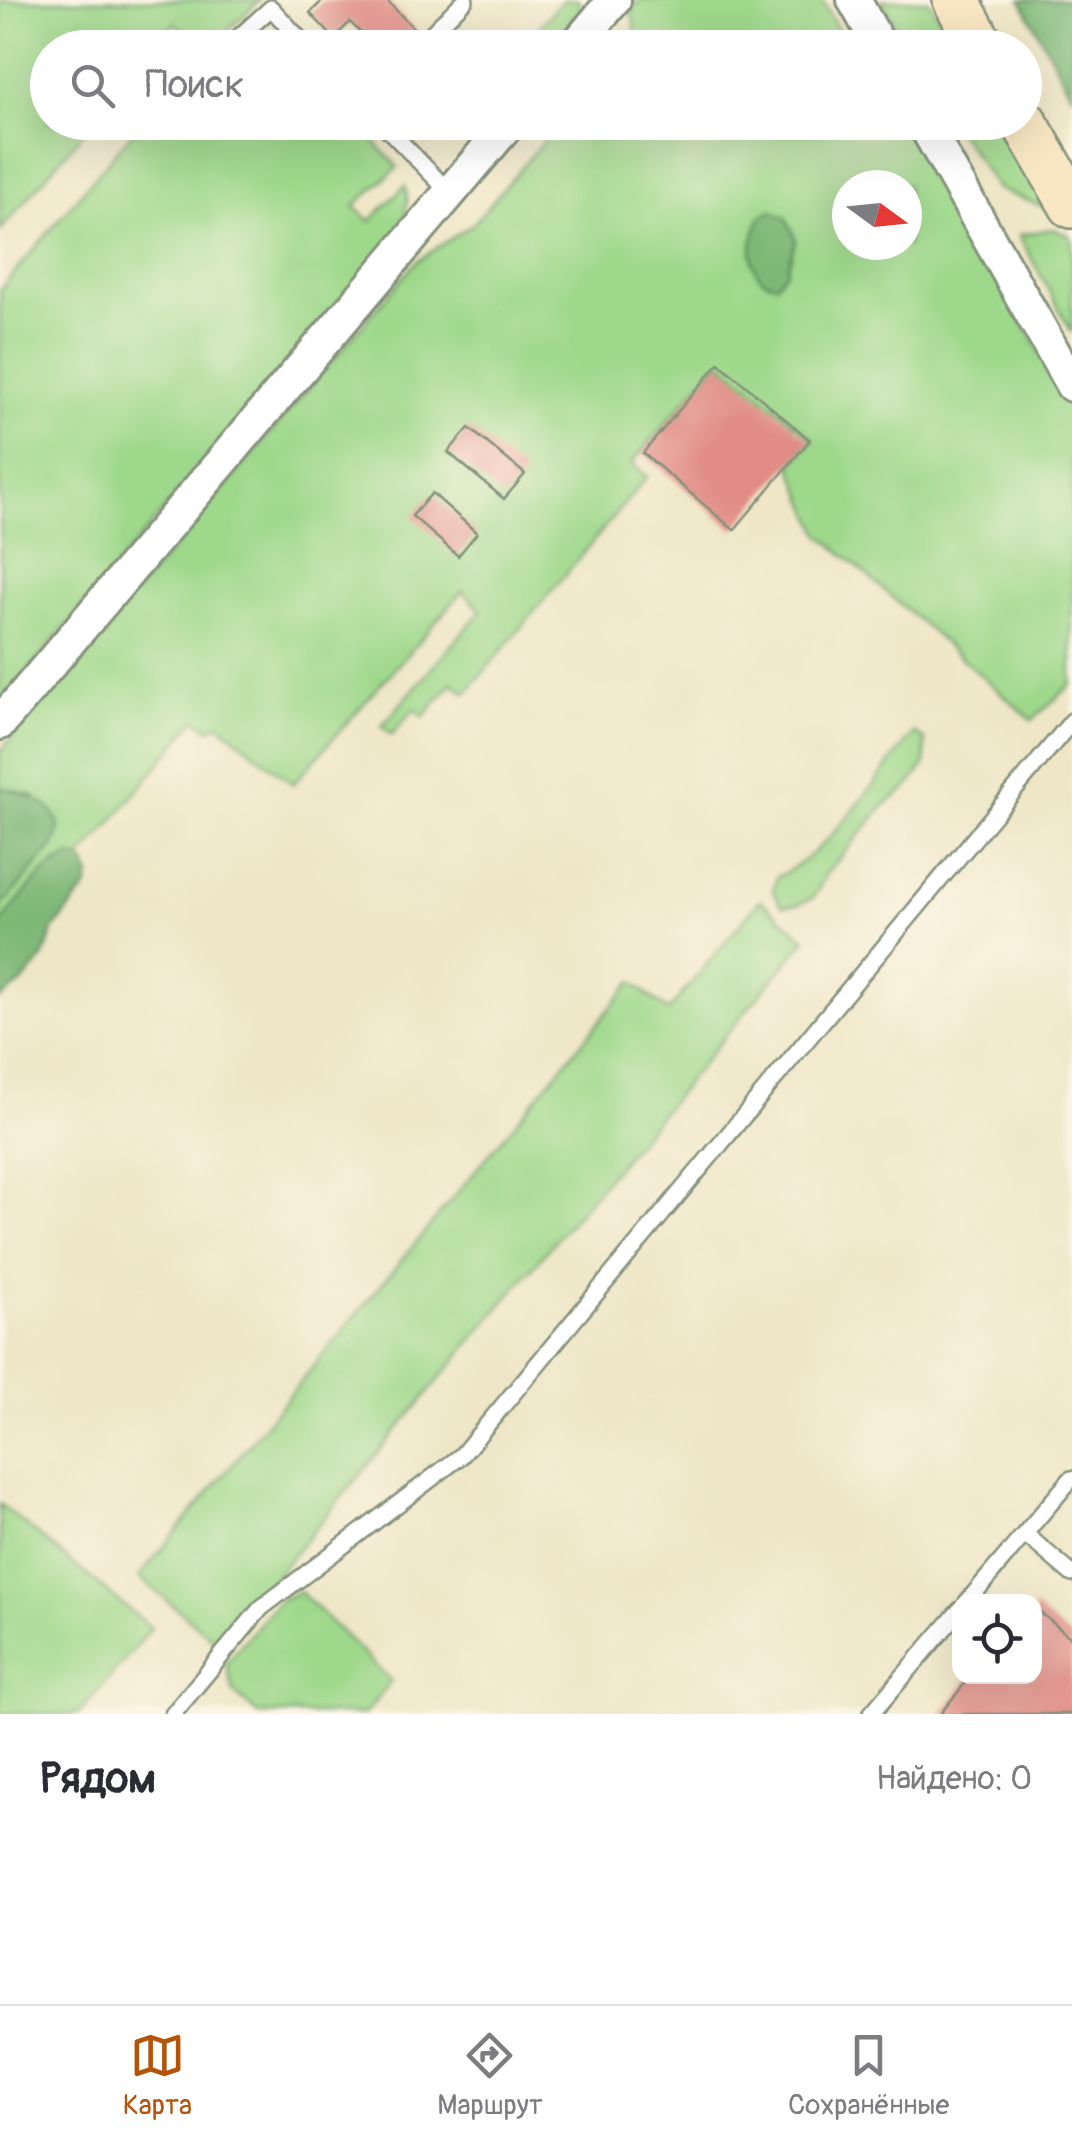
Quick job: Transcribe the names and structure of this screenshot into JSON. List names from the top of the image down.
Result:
{
  "north": "right",
  "page": {
    "search": "Поиск",
    "heading": ["Рядом", "Найдено: 0"],
    "nav": ["Карта", "Маршрут", "Сохранённые"]
  }
}
